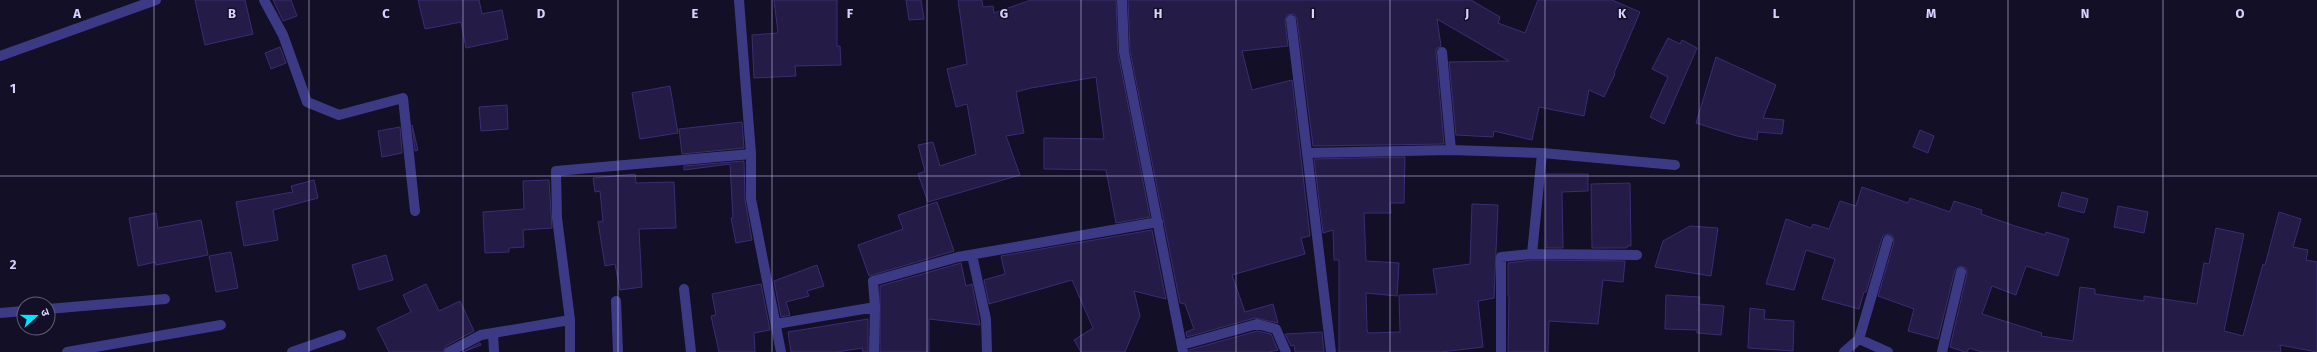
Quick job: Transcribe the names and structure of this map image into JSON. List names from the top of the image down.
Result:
{
  "north": "right",
  "grid": {
    "columns": [
      "A",
      "B",
      "C",
      "D",
      "E",
      "F",
      "G",
      "H",
      "I",
      "J",
      "K",
      "L",
      "M",
      "N",
      "O"
    ],
    "rows": ["1", "2"]
  }
}
